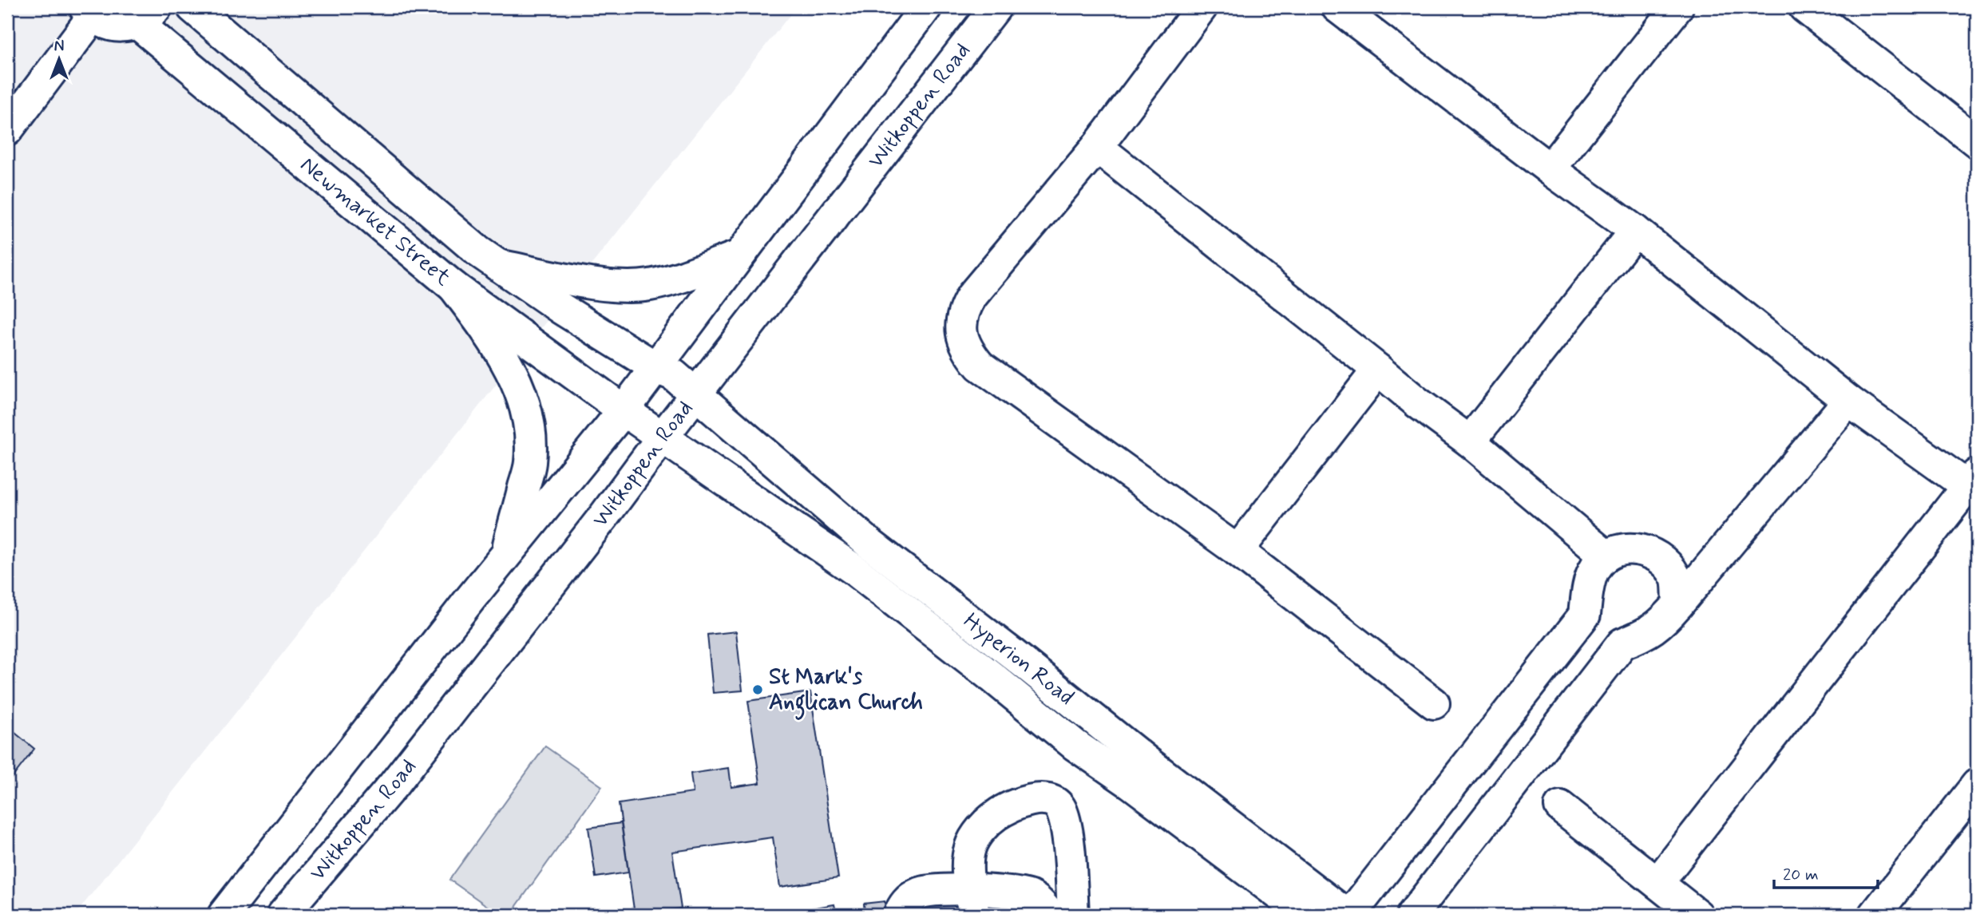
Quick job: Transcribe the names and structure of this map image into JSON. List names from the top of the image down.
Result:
{
  "streets": {
    "street": ["Witkoppen Road", "Newmarket Street", "Hyperion Road"]
  },
  "crossings": [
    ["Witkoppen Road", "Newmarket Street"],
    ["Witkoppen Road", "Hyperion Road"],
    ["Newmarket Street", "Hyperion Road"]
  ],
  "places": ["St Mark's Anglican Church"],
  "scale_bar": "20 m",
  "north": "top"
}
